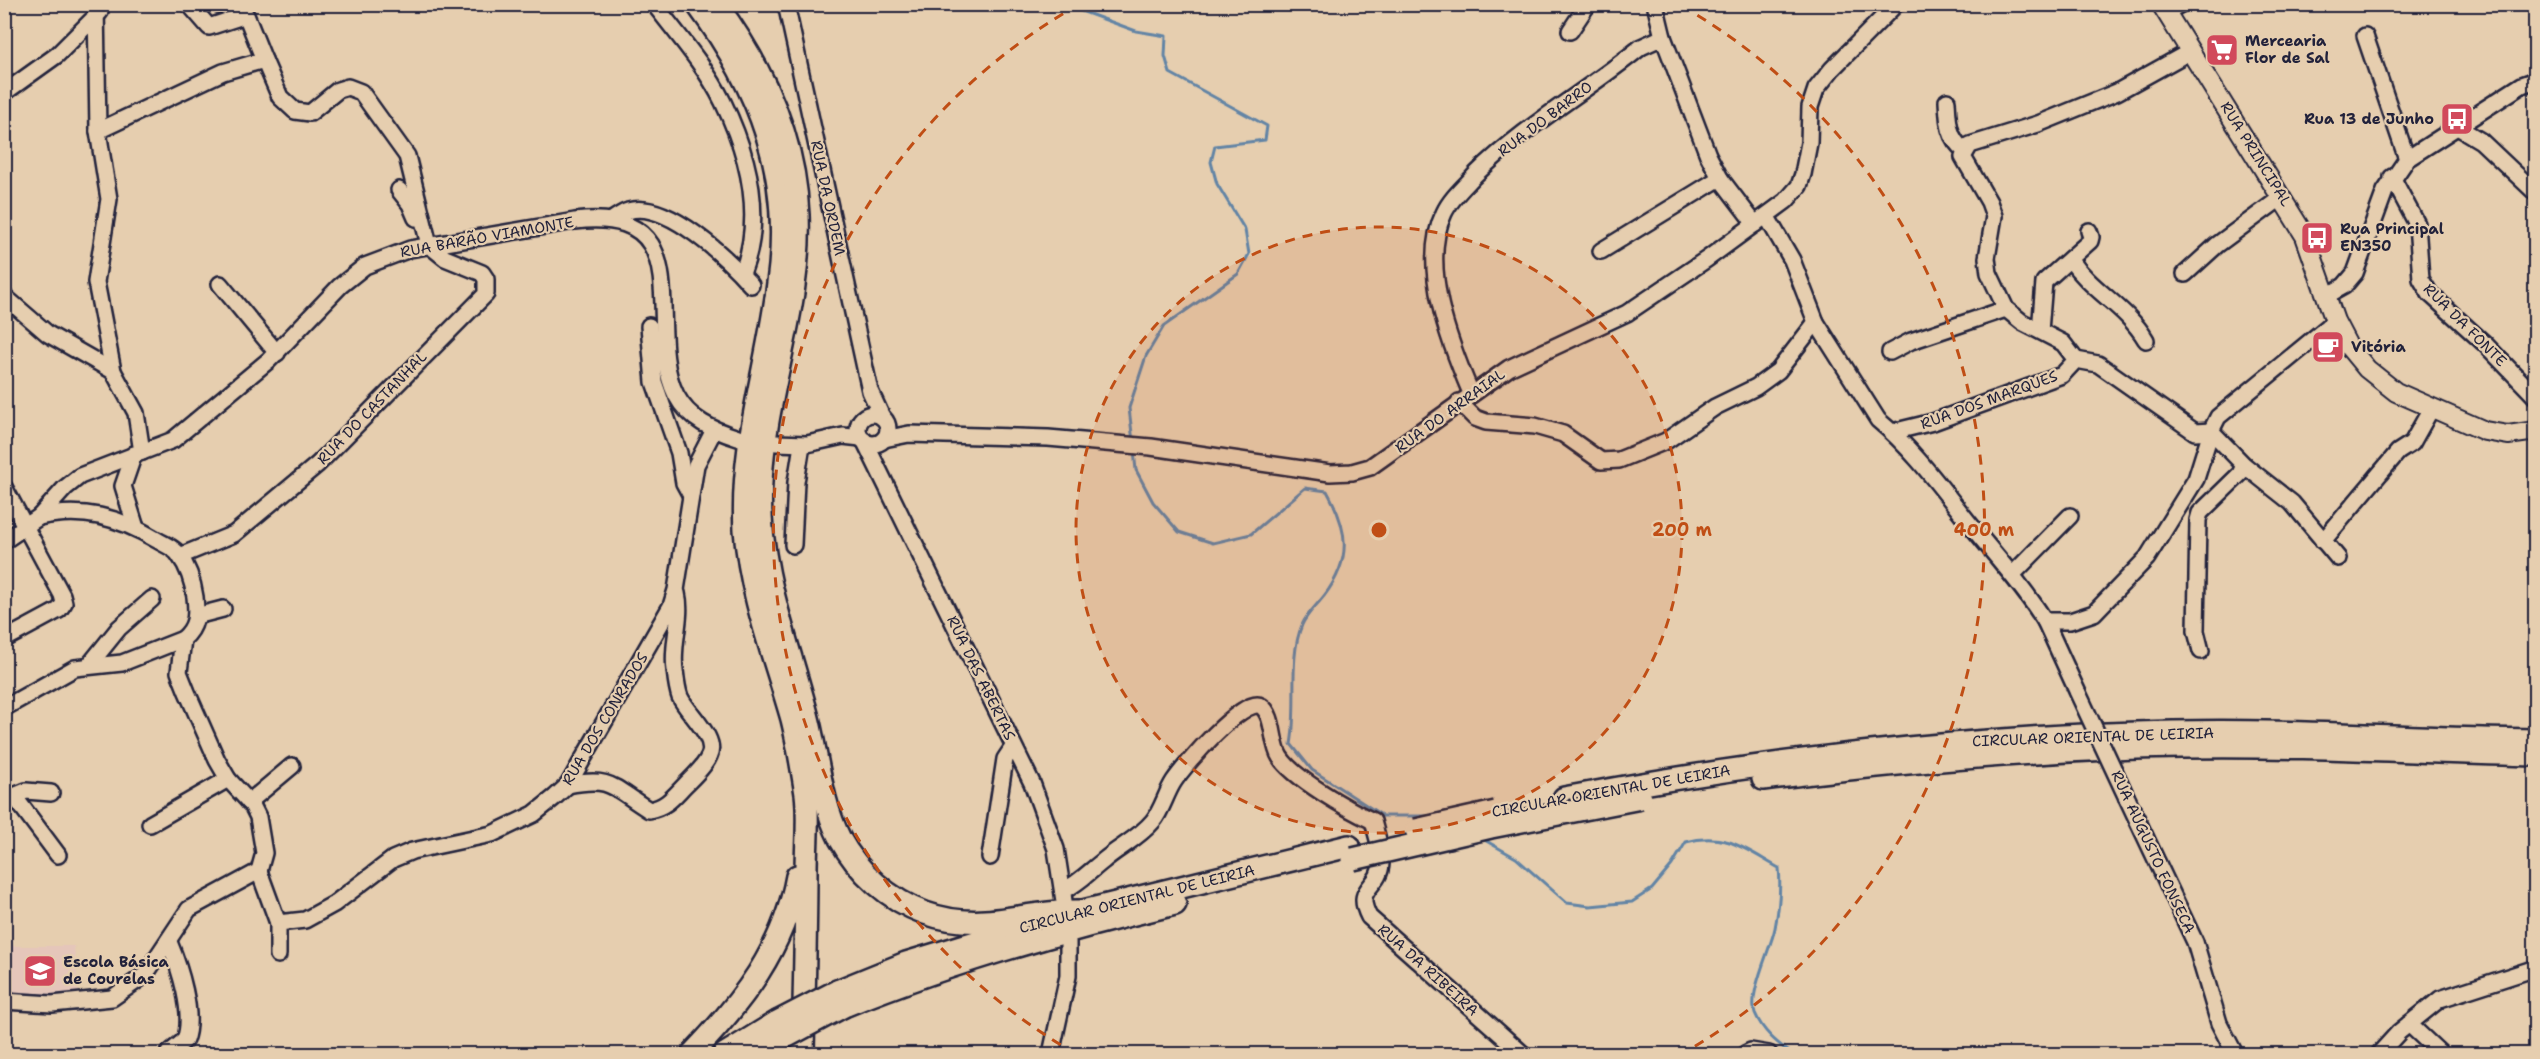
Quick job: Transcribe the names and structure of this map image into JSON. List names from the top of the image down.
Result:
{
  "streets": {
    "highway": ["CIRCULAR ORIENTAL DE LEIRIA"],
    "main road": ["RUA PRINCIPAL"],
    "street": [
      "RUA DO BARRO",
      "RUA DA ORDEM",
      "RUA BARÃO VIAMONTE",
      "RUA DA FONTE",
      "RUA DOS MARQUES",
      "RUA DO CASTANHAL",
      "RUA DO ARRAIAL",
      "RUA DAS ABERTAS",
      "RUA DOS CONRADOS",
      "RUA AUGUSTO FONSECA",
      "RUA DA RIBEIRA"
    ]
  },
  "crossings": [
    ["RUA DO BARRO", "RUA DO ARRAIAL"],
    ["RUA DA ORDEM", "RUA DO ARRAIAL"],
    ["RUA DA ORDEM", "RUA DAS ABERTAS"],
    ["RUA BARÃO VIAMONTE", "RUA DO CASTANHAL"],
    ["RUA BARÃO VIAMONTE", "RUA DOS CONRADOS"],
    ["RUA DOS MARQUES", "RUA AUGUSTO FONSECA"],
    ["RUA DO ARRAIAL", "RUA DAS ABERTAS"],
    ["RUA DO ARRAIAL", "RUA AUGUSTO FONSECA"],
    ["RUA DAS ABERTAS", "RUA DA RIBEIRA"]
  ],
  "places": {
    "supermarket": ["Mercearia Flor de Sal"],
    "bus stop": ["Rua 13 de Junho", "Rua Principal EN350"],
    "cafe": ["Vitória"],
    "school or university": ["Escola Básica de Courelas"]
  },
  "rings": ["200 m", "400 m"]
}
